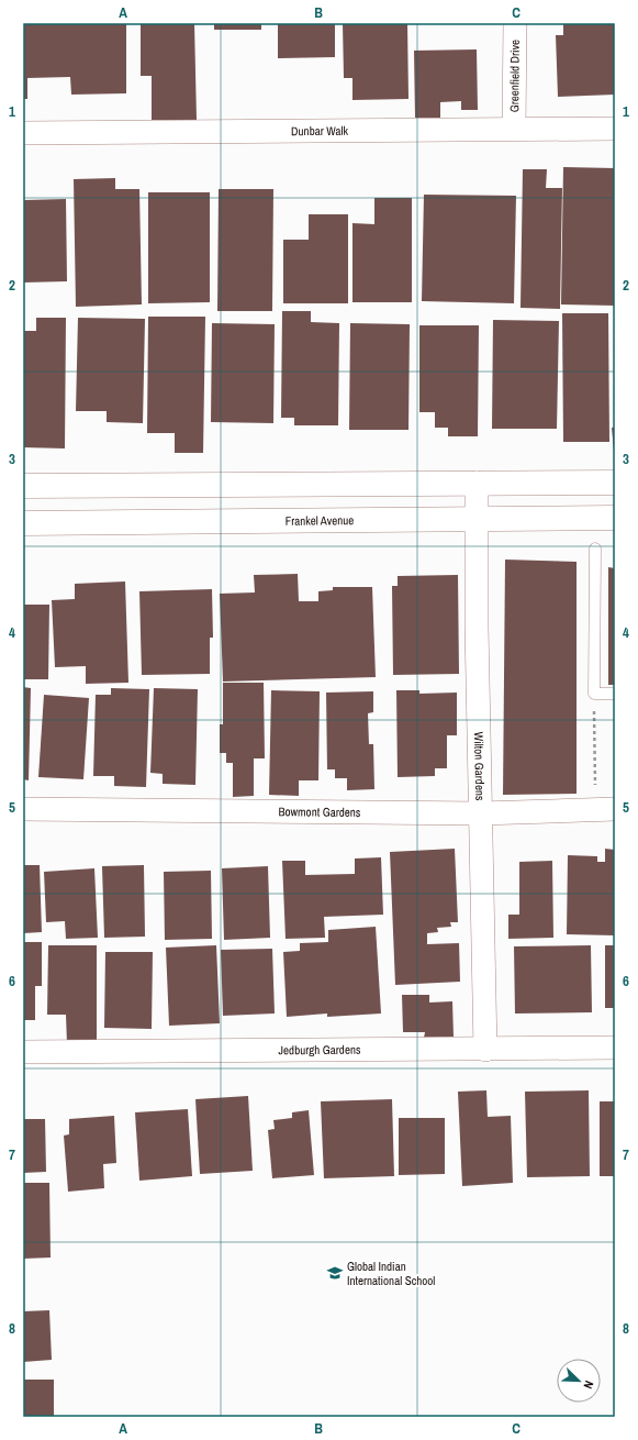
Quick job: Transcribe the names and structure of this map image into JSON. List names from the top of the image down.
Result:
{
  "streets": {
    "street": [
      "Greenfield Drive",
      "Dunbar Walk",
      "Frankel Avenue",
      "Wilton Gardens",
      "Bowmont Gardens",
      "Jedburgh Gardens"
    ]
  },
  "crossings": [
    ["Greenfield Drive", "Dunbar Walk"],
    ["Frankel Avenue", "Wilton Gardens"],
    ["Wilton Gardens", "Bowmont Gardens"],
    ["Wilton Gardens", "Jedburgh Gardens"]
  ],
  "places": {
    "school or university": ["Global Indian International School"]
  },
  "north": "bottom right",
  "grid": {
    "columns": ["A", "B", "C"],
    "rows": [
      "1",
      "2",
      "3",
      "4",
      "5",
      "6",
      "7",
      "8"
    ]
  }
}
